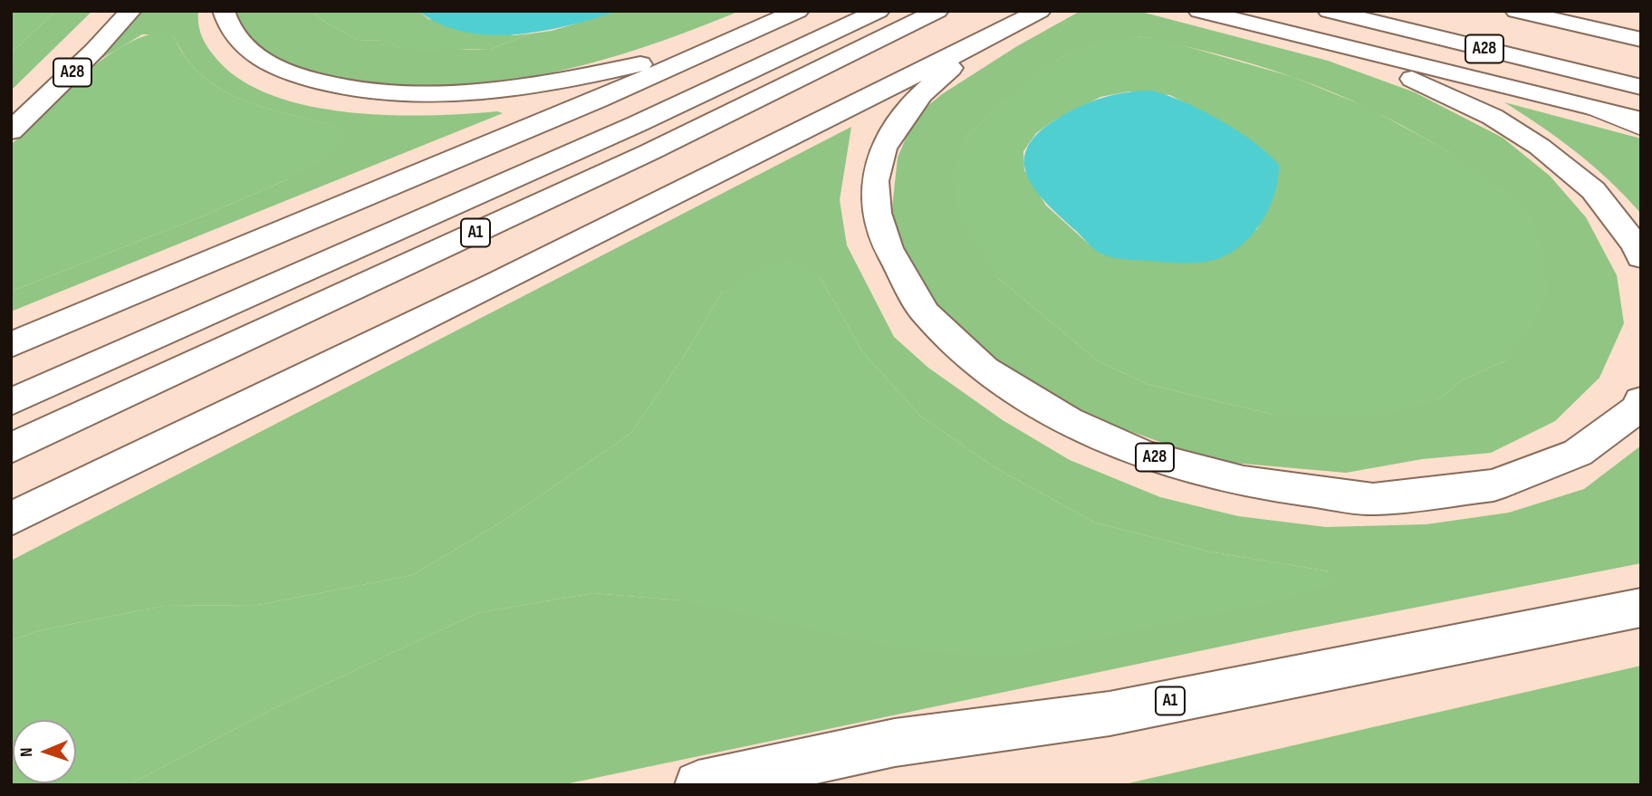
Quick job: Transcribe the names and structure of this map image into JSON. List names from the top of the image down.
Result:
{
  "streets": {
    "highway": ["A28", "A1"]
  },
  "north": "left"
}
